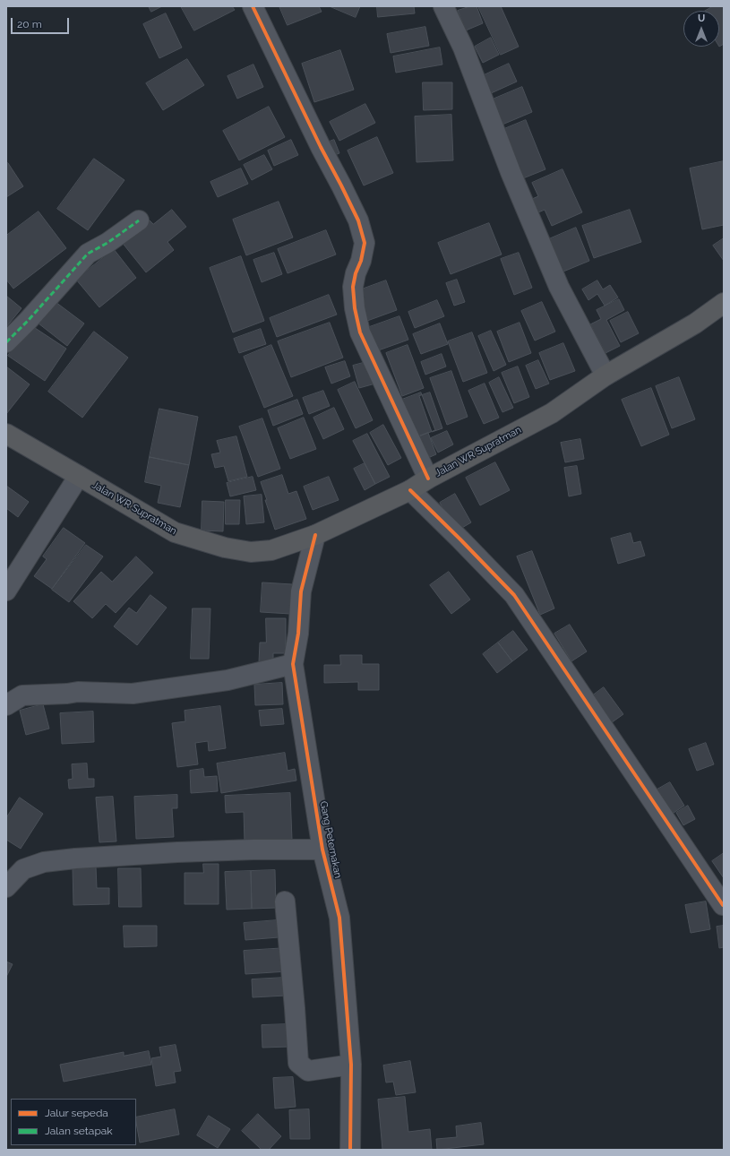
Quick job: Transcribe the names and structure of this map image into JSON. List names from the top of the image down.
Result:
{
  "streets": {
    "highway": ["Jalan WR Supratman"],
    "street": ["Gang Peternakan"]
  },
  "crossings": [
    ["Jalan WR Supratman", "Gang Peternakan"]
  ],
  "legend": ["Jalur sepeda", "Jalan setapak"],
  "scale_bar": "20 m",
  "north": "top"
}
